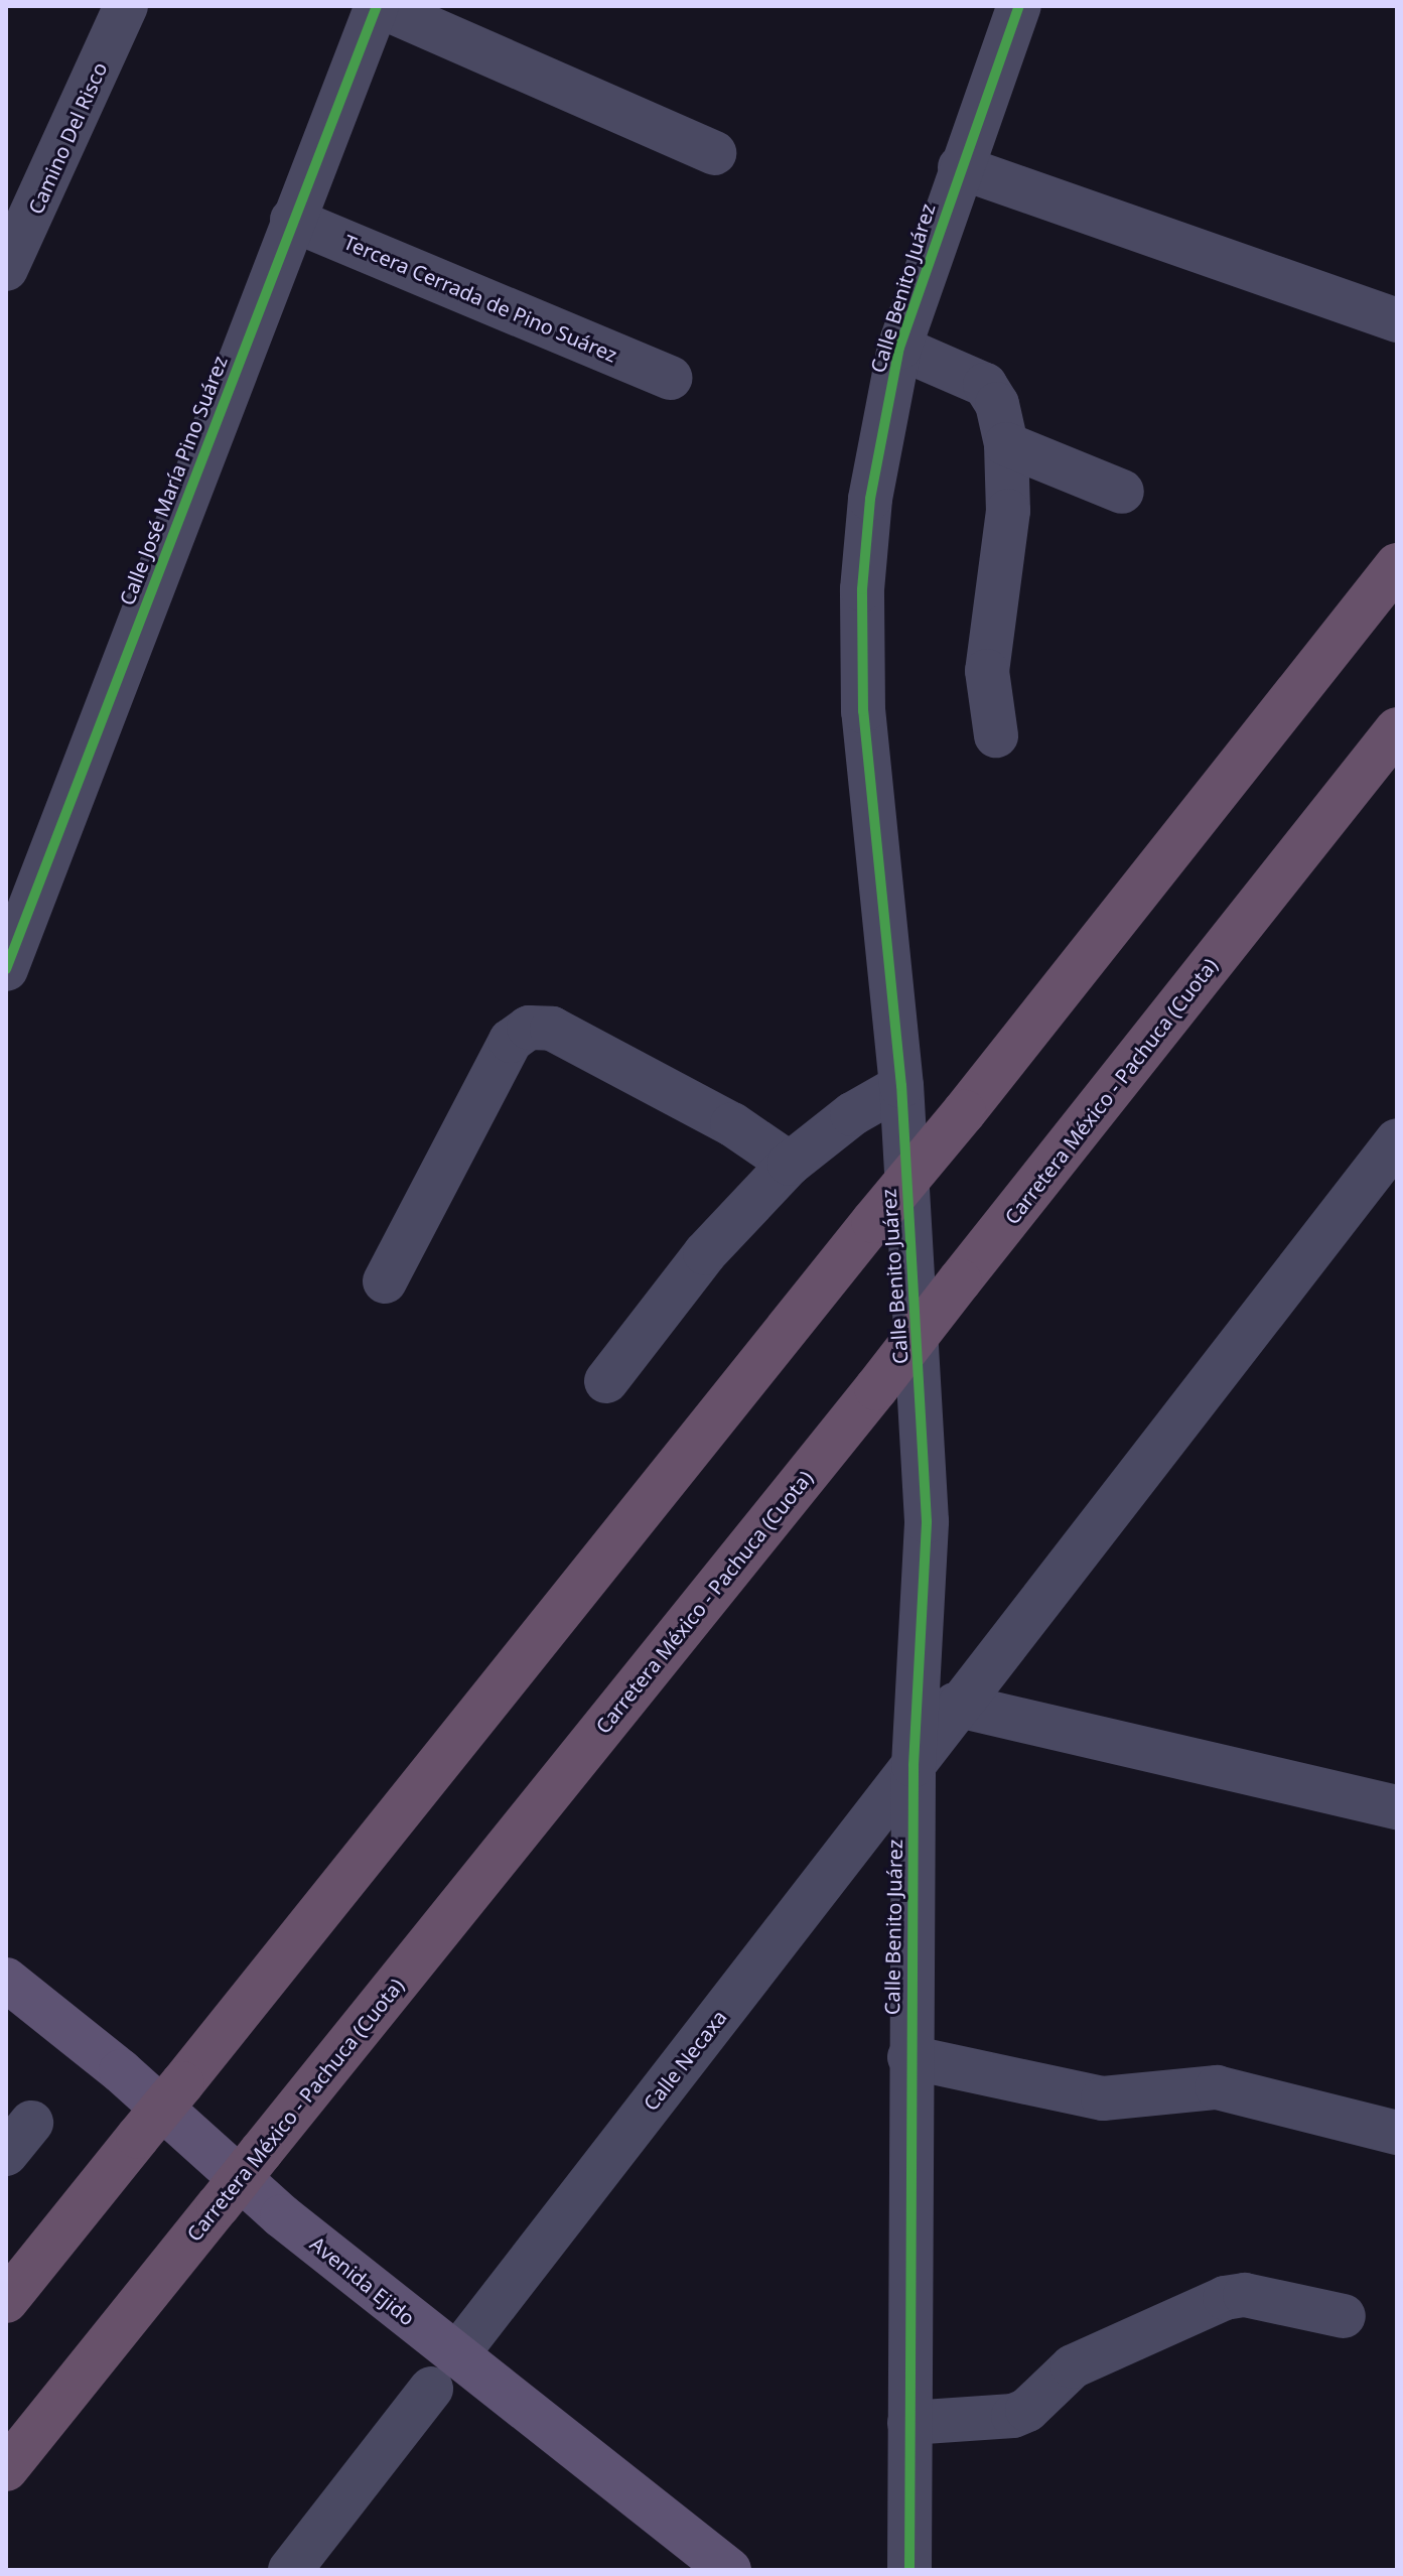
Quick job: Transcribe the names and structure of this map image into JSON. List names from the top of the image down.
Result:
{
  "streets": {
    "highway": ["Carretera México - Pachuca (Cuota)"],
    "main road": ["Avenida Ejido"],
    "street": [
      "Camino Del Risco",
      "Calle Benito Juárez",
      "Tercera Cerrada de Pino Suárez",
      "Calle José María Pino Suárez",
      "Calle Necaxa"
    ]
  },
  "crossings": [
    ["Calle Benito Juárez", "Calle Necaxa"],
    ["Tercera Cerrada de Pino Suárez", "Calle José María Pino Suárez"],
    ["Calle Necaxa", "Avenida Ejido"]
  ]
}
